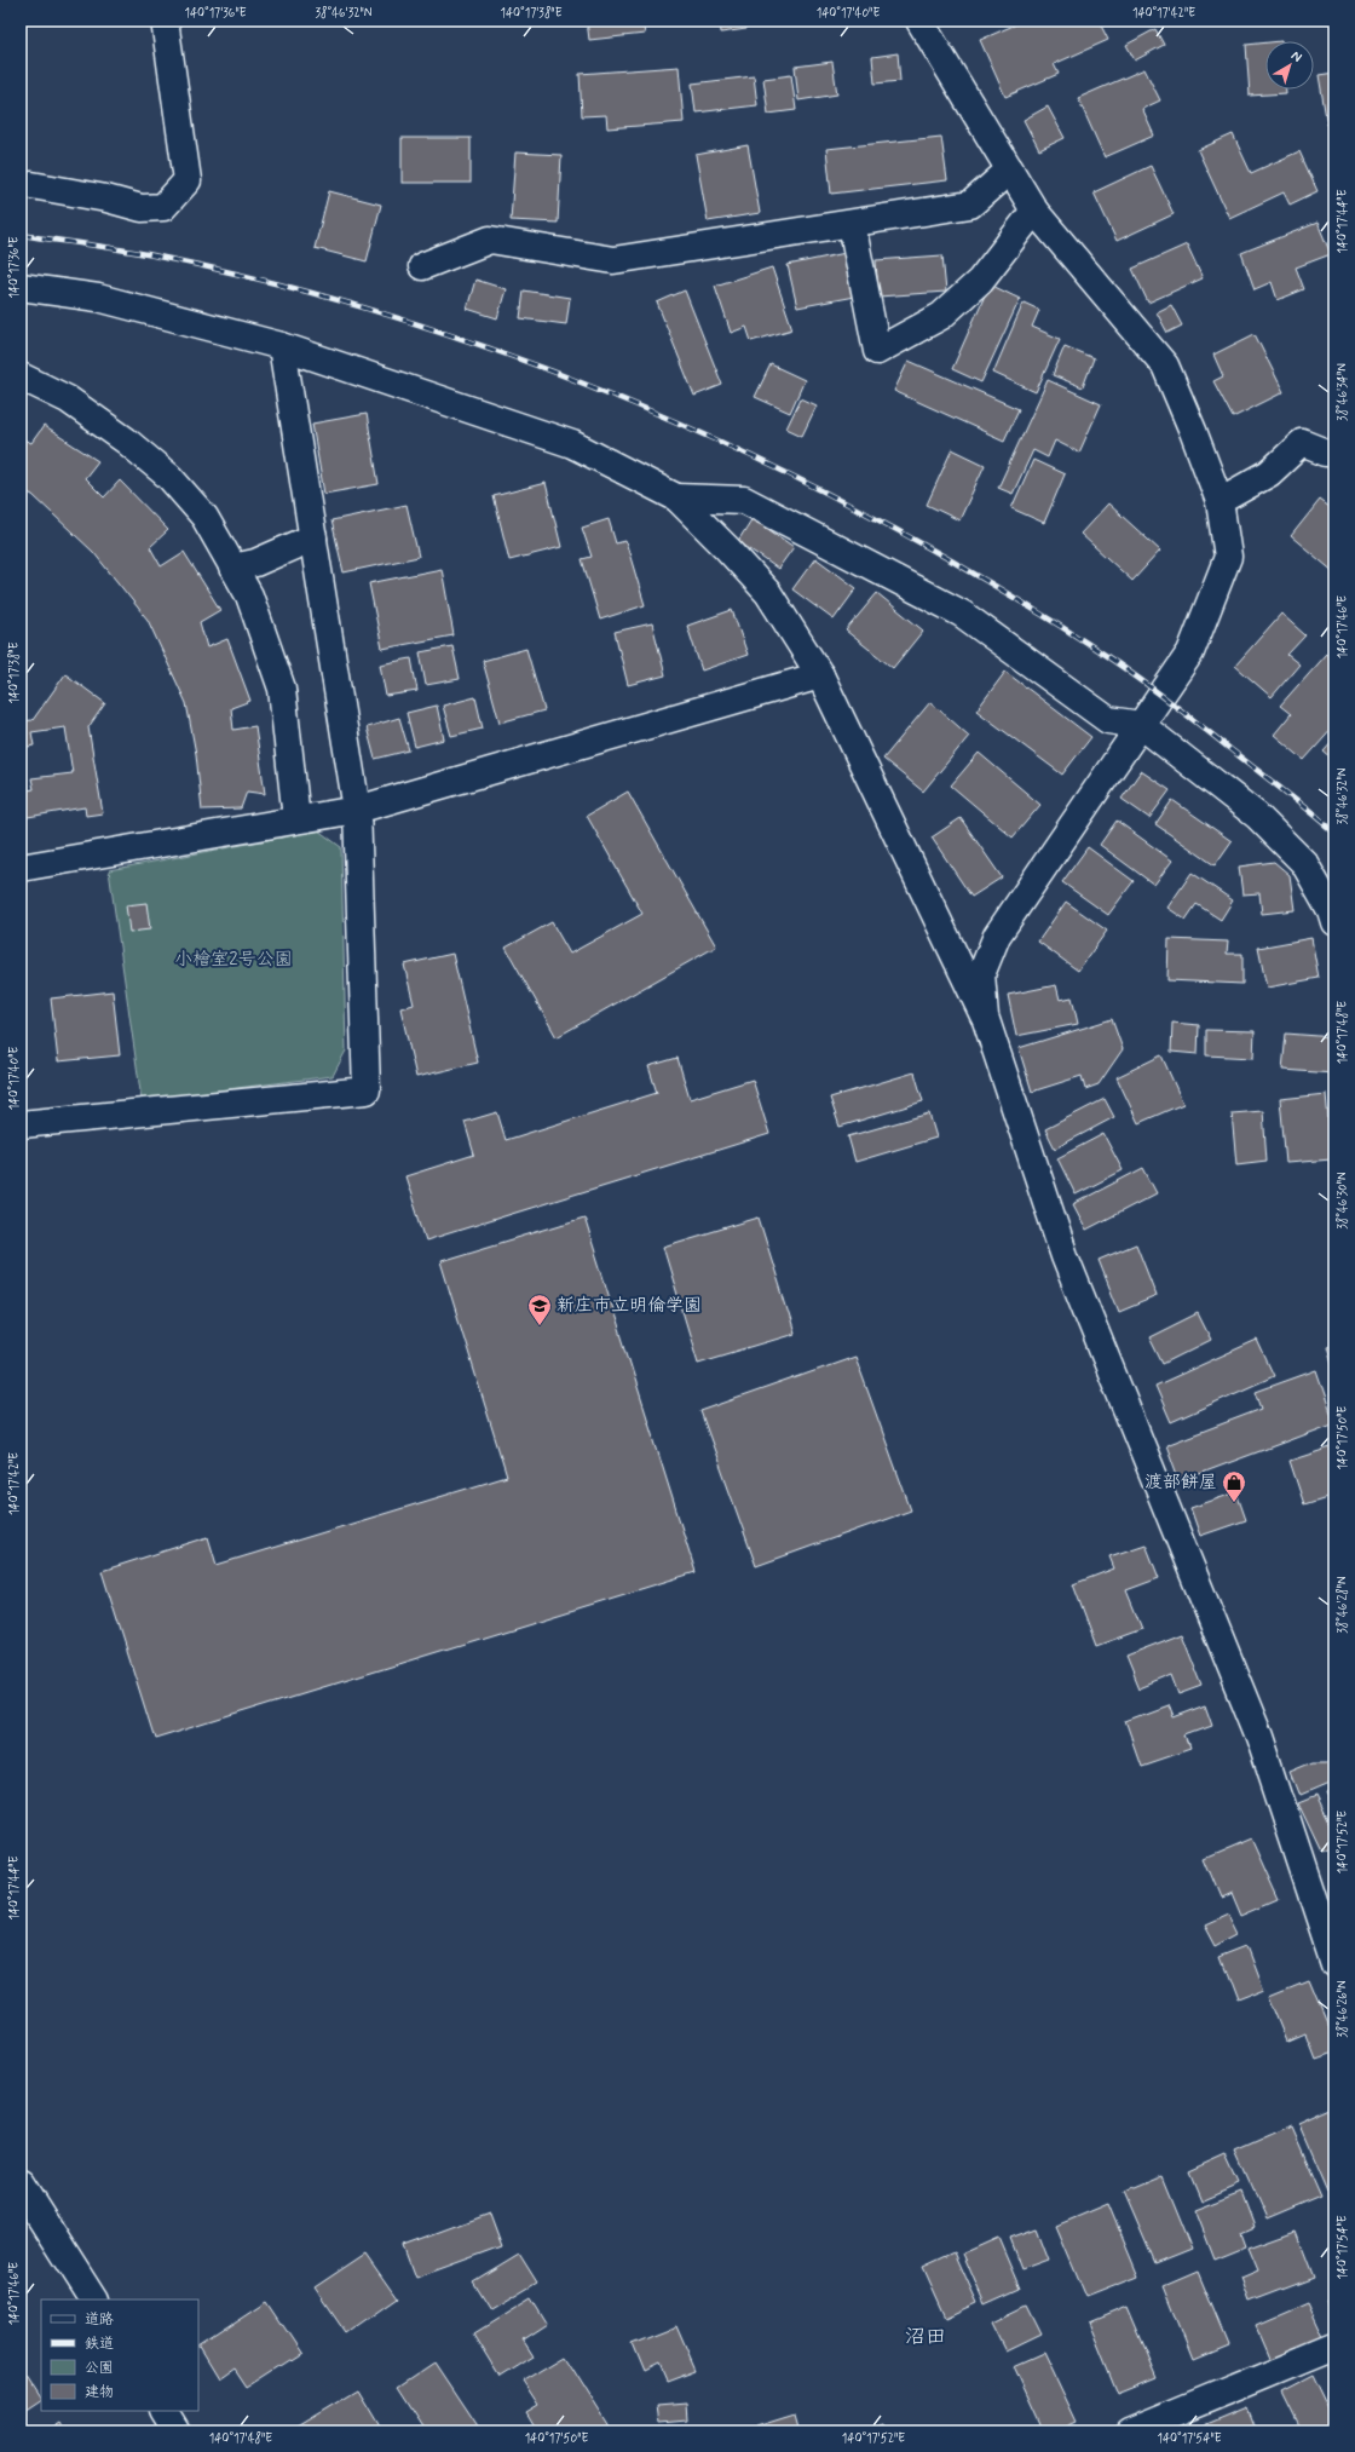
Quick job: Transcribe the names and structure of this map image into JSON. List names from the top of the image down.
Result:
{
  "districts": ["沼田"],
  "parks": ["小檜室2号公園"],
  "places": {
    "school or university": ["新庄市立明倫学園"],
    "shop": ["渡部餅屋"]
  },
  "legend": [
    "道路",
    "鉄道",
    "公園",
    "建物"
  ],
  "north": "top right",
  "coordinates": [
    "140°17'36\"E",
    "38°46'32\"N",
    "140°17'38\"E",
    "140°17'40\"E",
    "140°17'42\"E",
    "140°17'44\"E",
    "38°46'34\"N",
    "140°17'46\"E",
    "140°17'48\"E",
    "38°46'30\"N",
    "140°17'50\"E",
    "38°46'28\"N",
    "140°17'52\"E",
    "38°46'26\"N",
    "140°17'54\"E"
  ]
}
